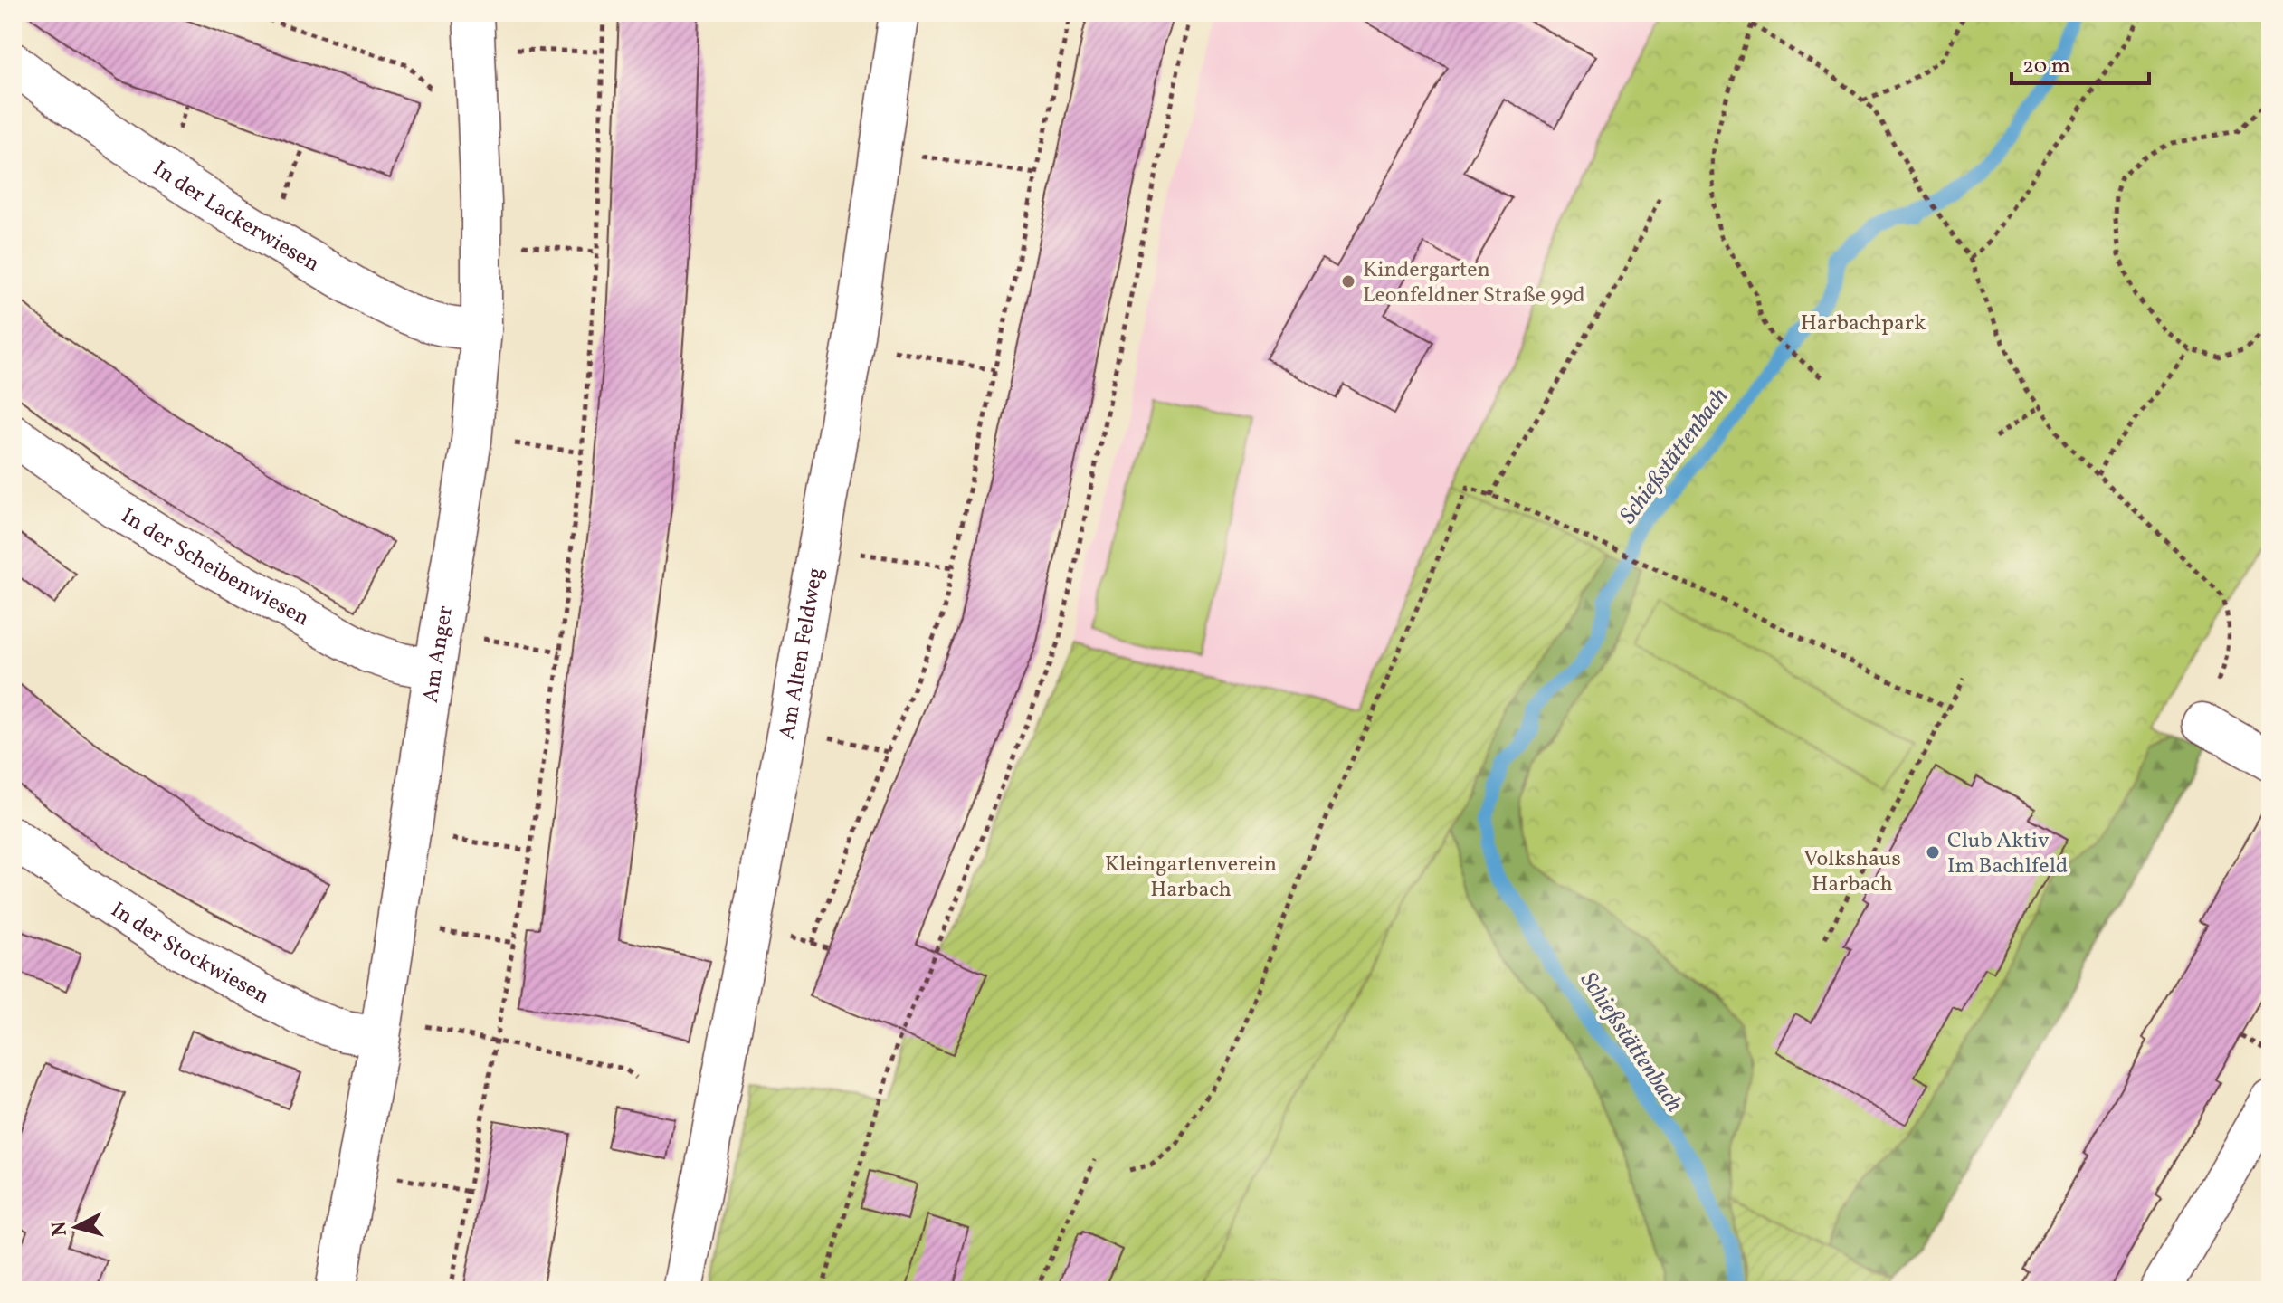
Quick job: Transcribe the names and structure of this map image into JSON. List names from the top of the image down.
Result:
{
  "streets": {
    "street": [
      "In der Lackerwiesen",
      "In der Scheibenwiesen",
      "Am Alten Feldweg",
      "Am Anger",
      "In der Stockwiesen"
    ]
  },
  "crossings": [
    ["In der Lackerwiesen", "Am Anger"],
    ["In der Scheibenwiesen", "Am Anger"],
    ["Am Anger", "In der Stockwiesen"]
  ],
  "water": ["Schießstättenbach"],
  "parks": ["Harbachpark", "Volkshaus Harbach", "Kleingartenverein Harbach"],
  "places": ["Kindergarten Leonfeldner Straße 99d", "Club Aktiv Im Bachlfeld"],
  "scale_bar": "20 m",
  "north": "left"
}
